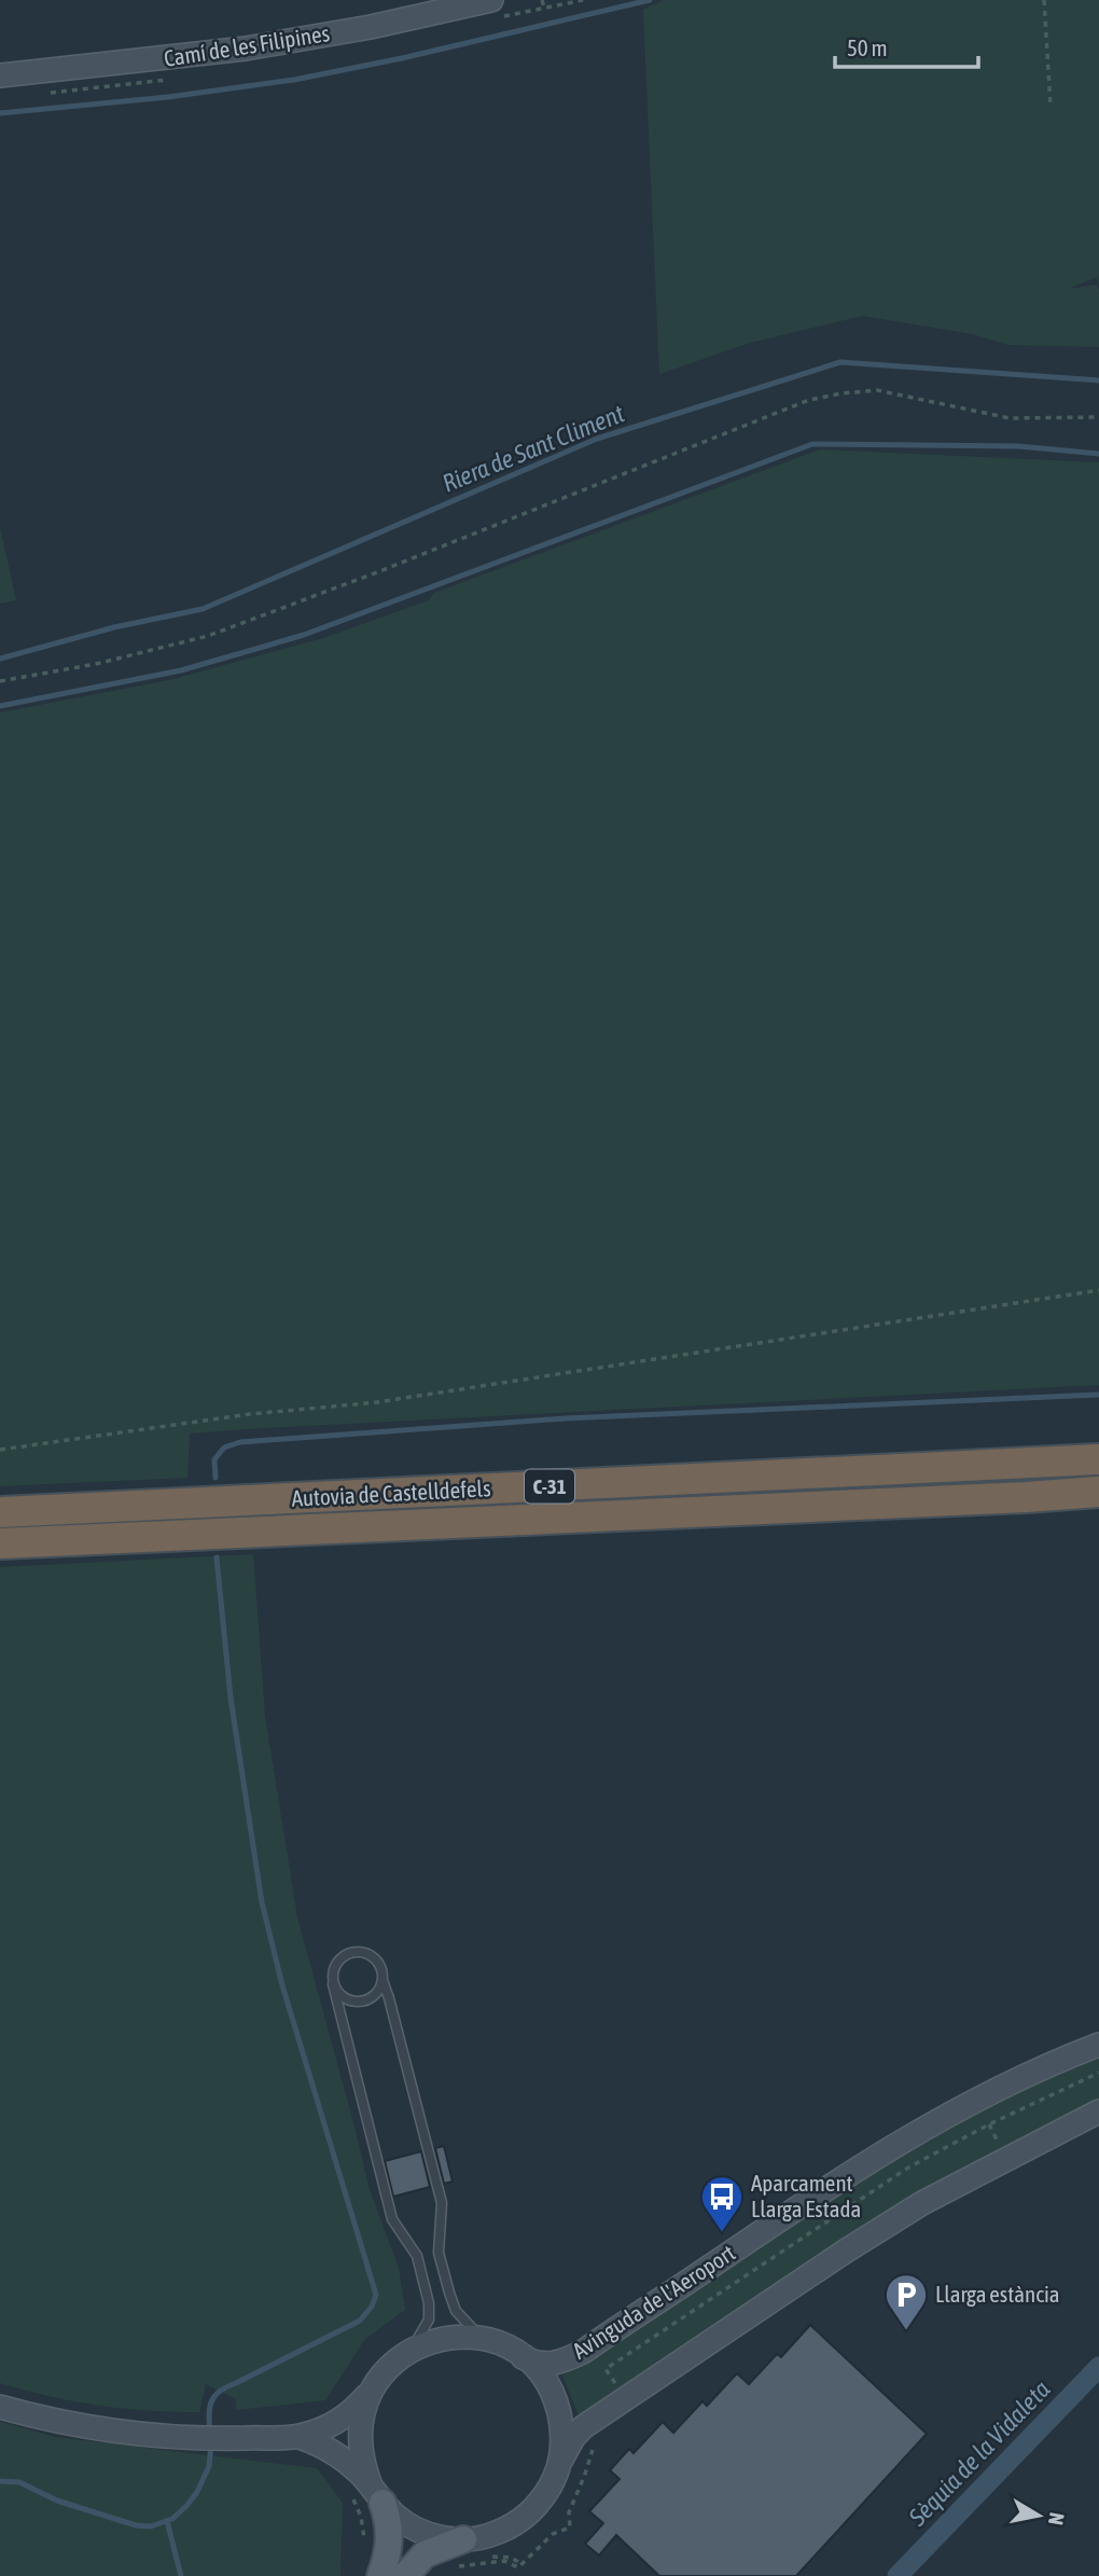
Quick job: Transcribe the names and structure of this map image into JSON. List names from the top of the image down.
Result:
{
  "streets": {
    "highway": ["C-31", "Autovia de Castelldefels"],
    "street": ["Camí de les Filipines", "Avinguda de l'Aeroport"]
  },
  "water": ["Riera de Sant Climent", "Sèquia de la Vidaleta"],
  "places": {
    "bus stop": ["Aparcament Llarga Estada"],
    "parking": ["Llarga estància"]
  },
  "scale_bar": "50 m",
  "north": "right"
}
